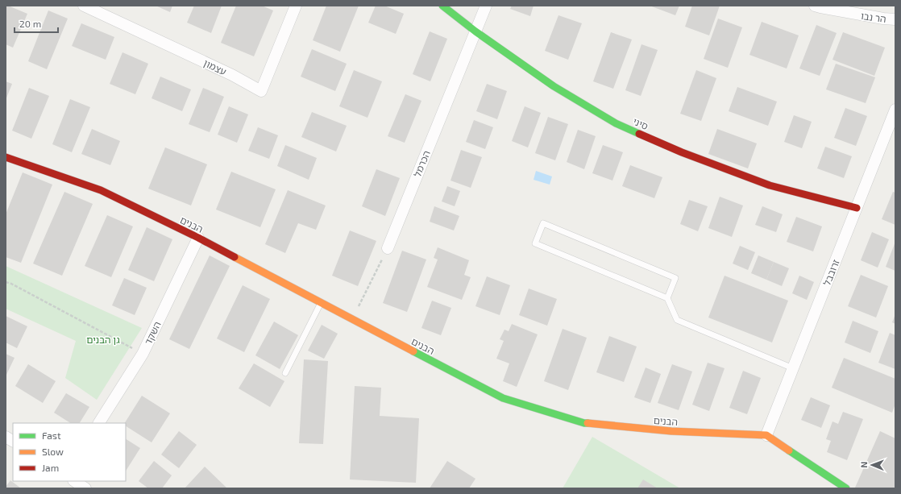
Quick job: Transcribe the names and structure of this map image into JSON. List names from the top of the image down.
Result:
{
  "streets": {
    "street": [
      "הר נבו",
      "עצמון",
      "סיני",
      "הכרמל",
      "הבנים",
      "זרובבל",
      "השקד"
    ]
  },
  "crossings": [
    ["סיני", "הכרמל"],
    ["סיני", "זרובבל"],
    ["הבנים", "זרובבל"],
    ["הבנים", "השקד"]
  ],
  "parks": ["גן הבנים"],
  "legend": ["Fast", "Slow", "Jam"],
  "scale_bar": "20 m",
  "north": "left"
}
